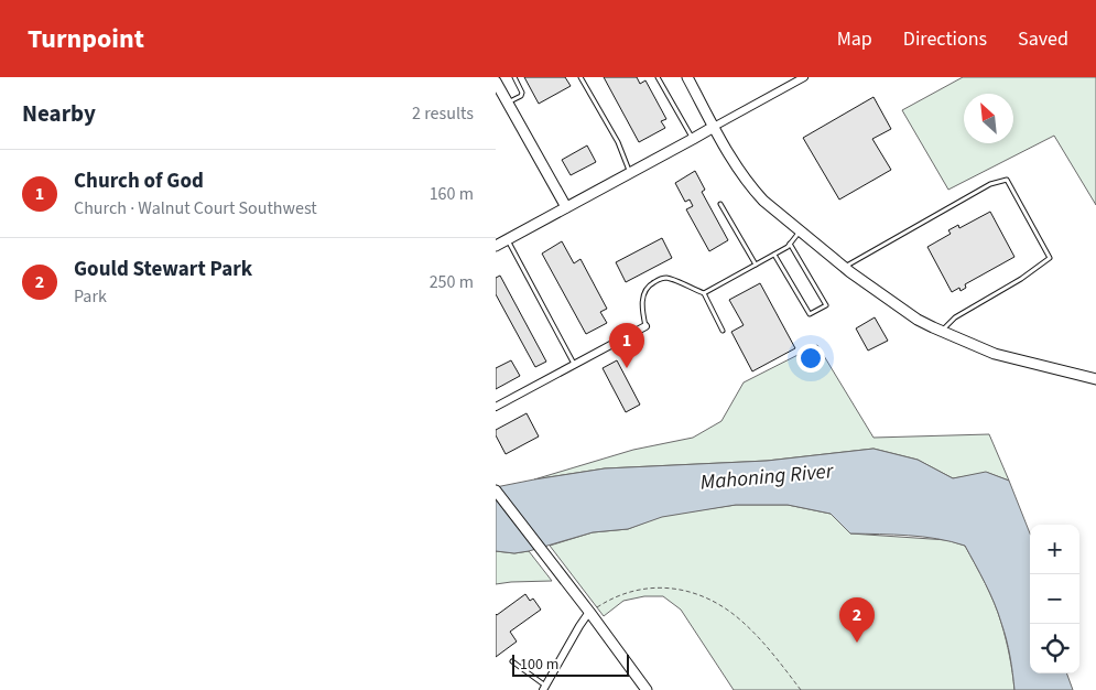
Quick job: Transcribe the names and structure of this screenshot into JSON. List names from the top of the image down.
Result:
{
  "water": ["Mahoning River"],
  "scale_bar": "100 m",
  "north": "top left",
  "page": {
    "header": "Turnpoint",
    "nav": ["Map", "Directions", "Saved"],
    "heading": ["Nearby", "2 results"],
    "list": [
      {
        "mark": "1",
        "name": "Church of God",
        "note": "Church · Walnut Court Southwest",
        "value": "160 m"
      },
      {
        "mark": "2",
        "name": "Gould Stewart Park",
        "note": "Park",
        "value": "250 m"
      }
    ],
    "pins": ["1", "2"],
    "map_buttons": ["+", "−"],
    "scale": "100 m"
  }
}
